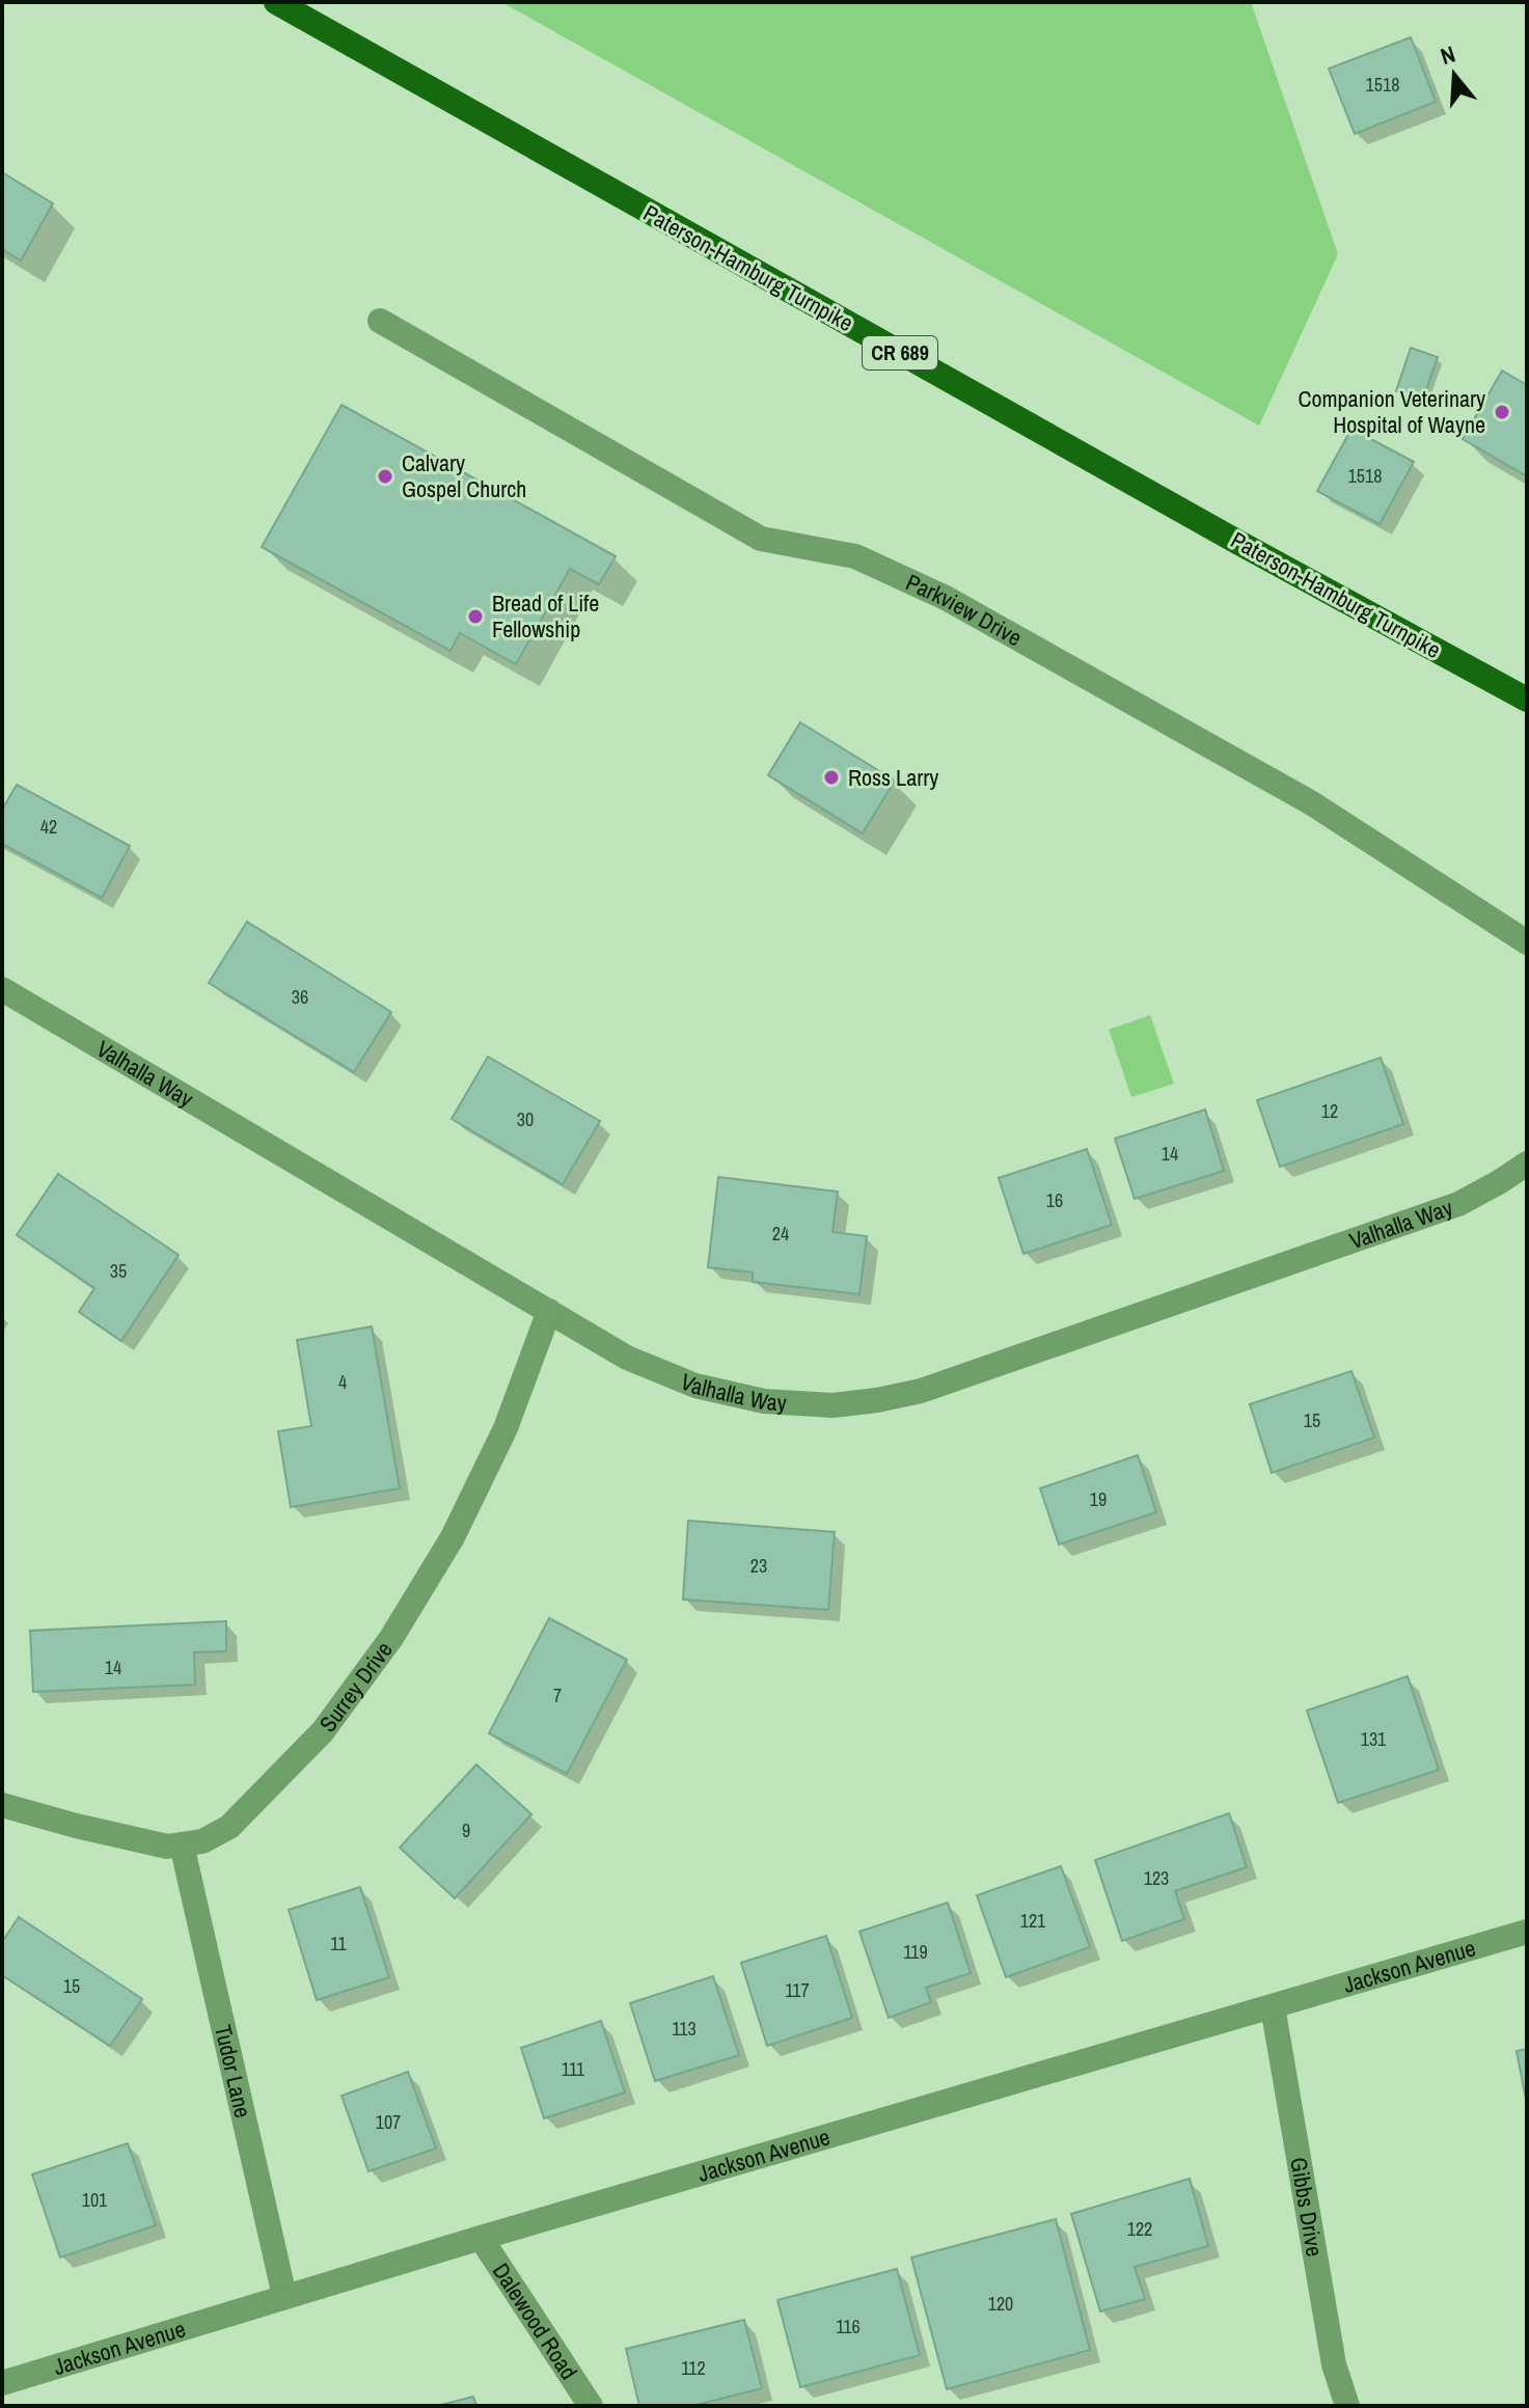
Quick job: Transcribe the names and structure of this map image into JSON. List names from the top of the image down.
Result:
{
  "streets": {
    "main road": ["Paterson-Hamburg Turnpike", "CR 689"],
    "street": [
      "Parkview Drive",
      "Valhalla Way",
      "Surrey Drive",
      "Jackson Avenue",
      "Tudor Lane",
      "Gibbs Drive",
      "Dalewood Road"
    ]
  },
  "crossings": [
    ["Valhalla Way", "Surrey Drive"],
    ["Surrey Drive", "Tudor Lane"],
    ["Jackson Avenue", "Tudor Lane"],
    ["Jackson Avenue", "Gibbs Drive"],
    ["Jackson Avenue", "Dalewood Road"]
  ],
  "places": [
    "Companion Veterinary Hospital of Wayne",
    "Calvary Gospel Church",
    "Bread of Life Fellowship",
    "Ross Larry"
  ],
  "house_numbers": [
    "1518",
    "1518",
    "42",
    "36",
    "12",
    "30",
    "14",
    "16",
    "24",
    "35",
    "4",
    "15",
    "19",
    "23",
    "14",
    "7",
    "131",
    "9",
    "123",
    "121",
    "11",
    "119",
    "15",
    "117",
    "113",
    "111",
    "107",
    "101",
    "122",
    "120",
    "116",
    "112"
  ],
  "north": "top"
}
